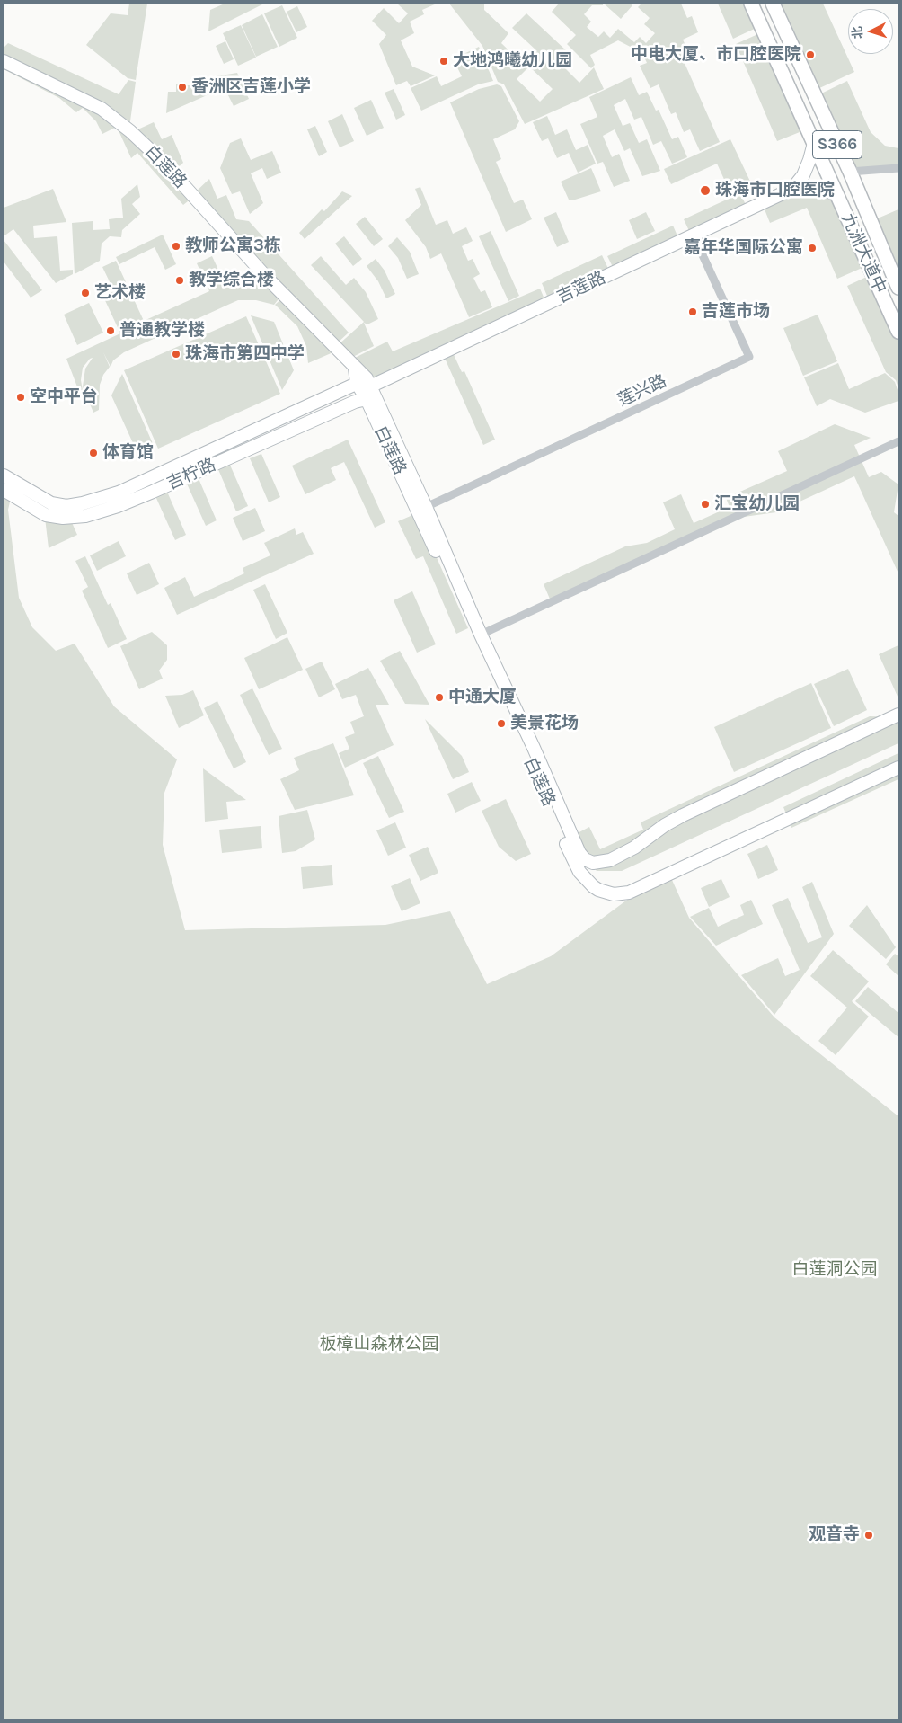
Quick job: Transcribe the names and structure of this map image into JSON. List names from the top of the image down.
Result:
{
  "streets": {
    "main road": [
      "S366",
      "白莲路",
      "九洲大道中",
      "吉莲路",
      "吉柠路"
    ],
    "street": ["莲兴路"]
  },
  "crossings": [
    ["白莲路", "吉莲路"],
    ["白莲路", "莲兴路"],
    ["白莲路", "吉柠路"],
    ["吉莲路", "莲兴路"],
    ["吉莲路", "吉柠路"]
  ],
  "parks": ["白莲洞公园", "板樟山森林公园"],
  "places": [
    "中电大厦、市口腔医院",
    "大地鸿曦幼儿园",
    "香洲区吉莲小学",
    "珠海市口腔医院",
    "教师公寓3栋",
    "嘉年华国际公寓",
    "教学综合楼",
    "艺术楼",
    "吉莲市场",
    "普通教学楼",
    "珠海市第四中学",
    "空中平台",
    "体育馆",
    "汇宝幼儿园",
    "中通大厦",
    "美景花场",
    "观音寺"
  ],
  "north": "left"
}
